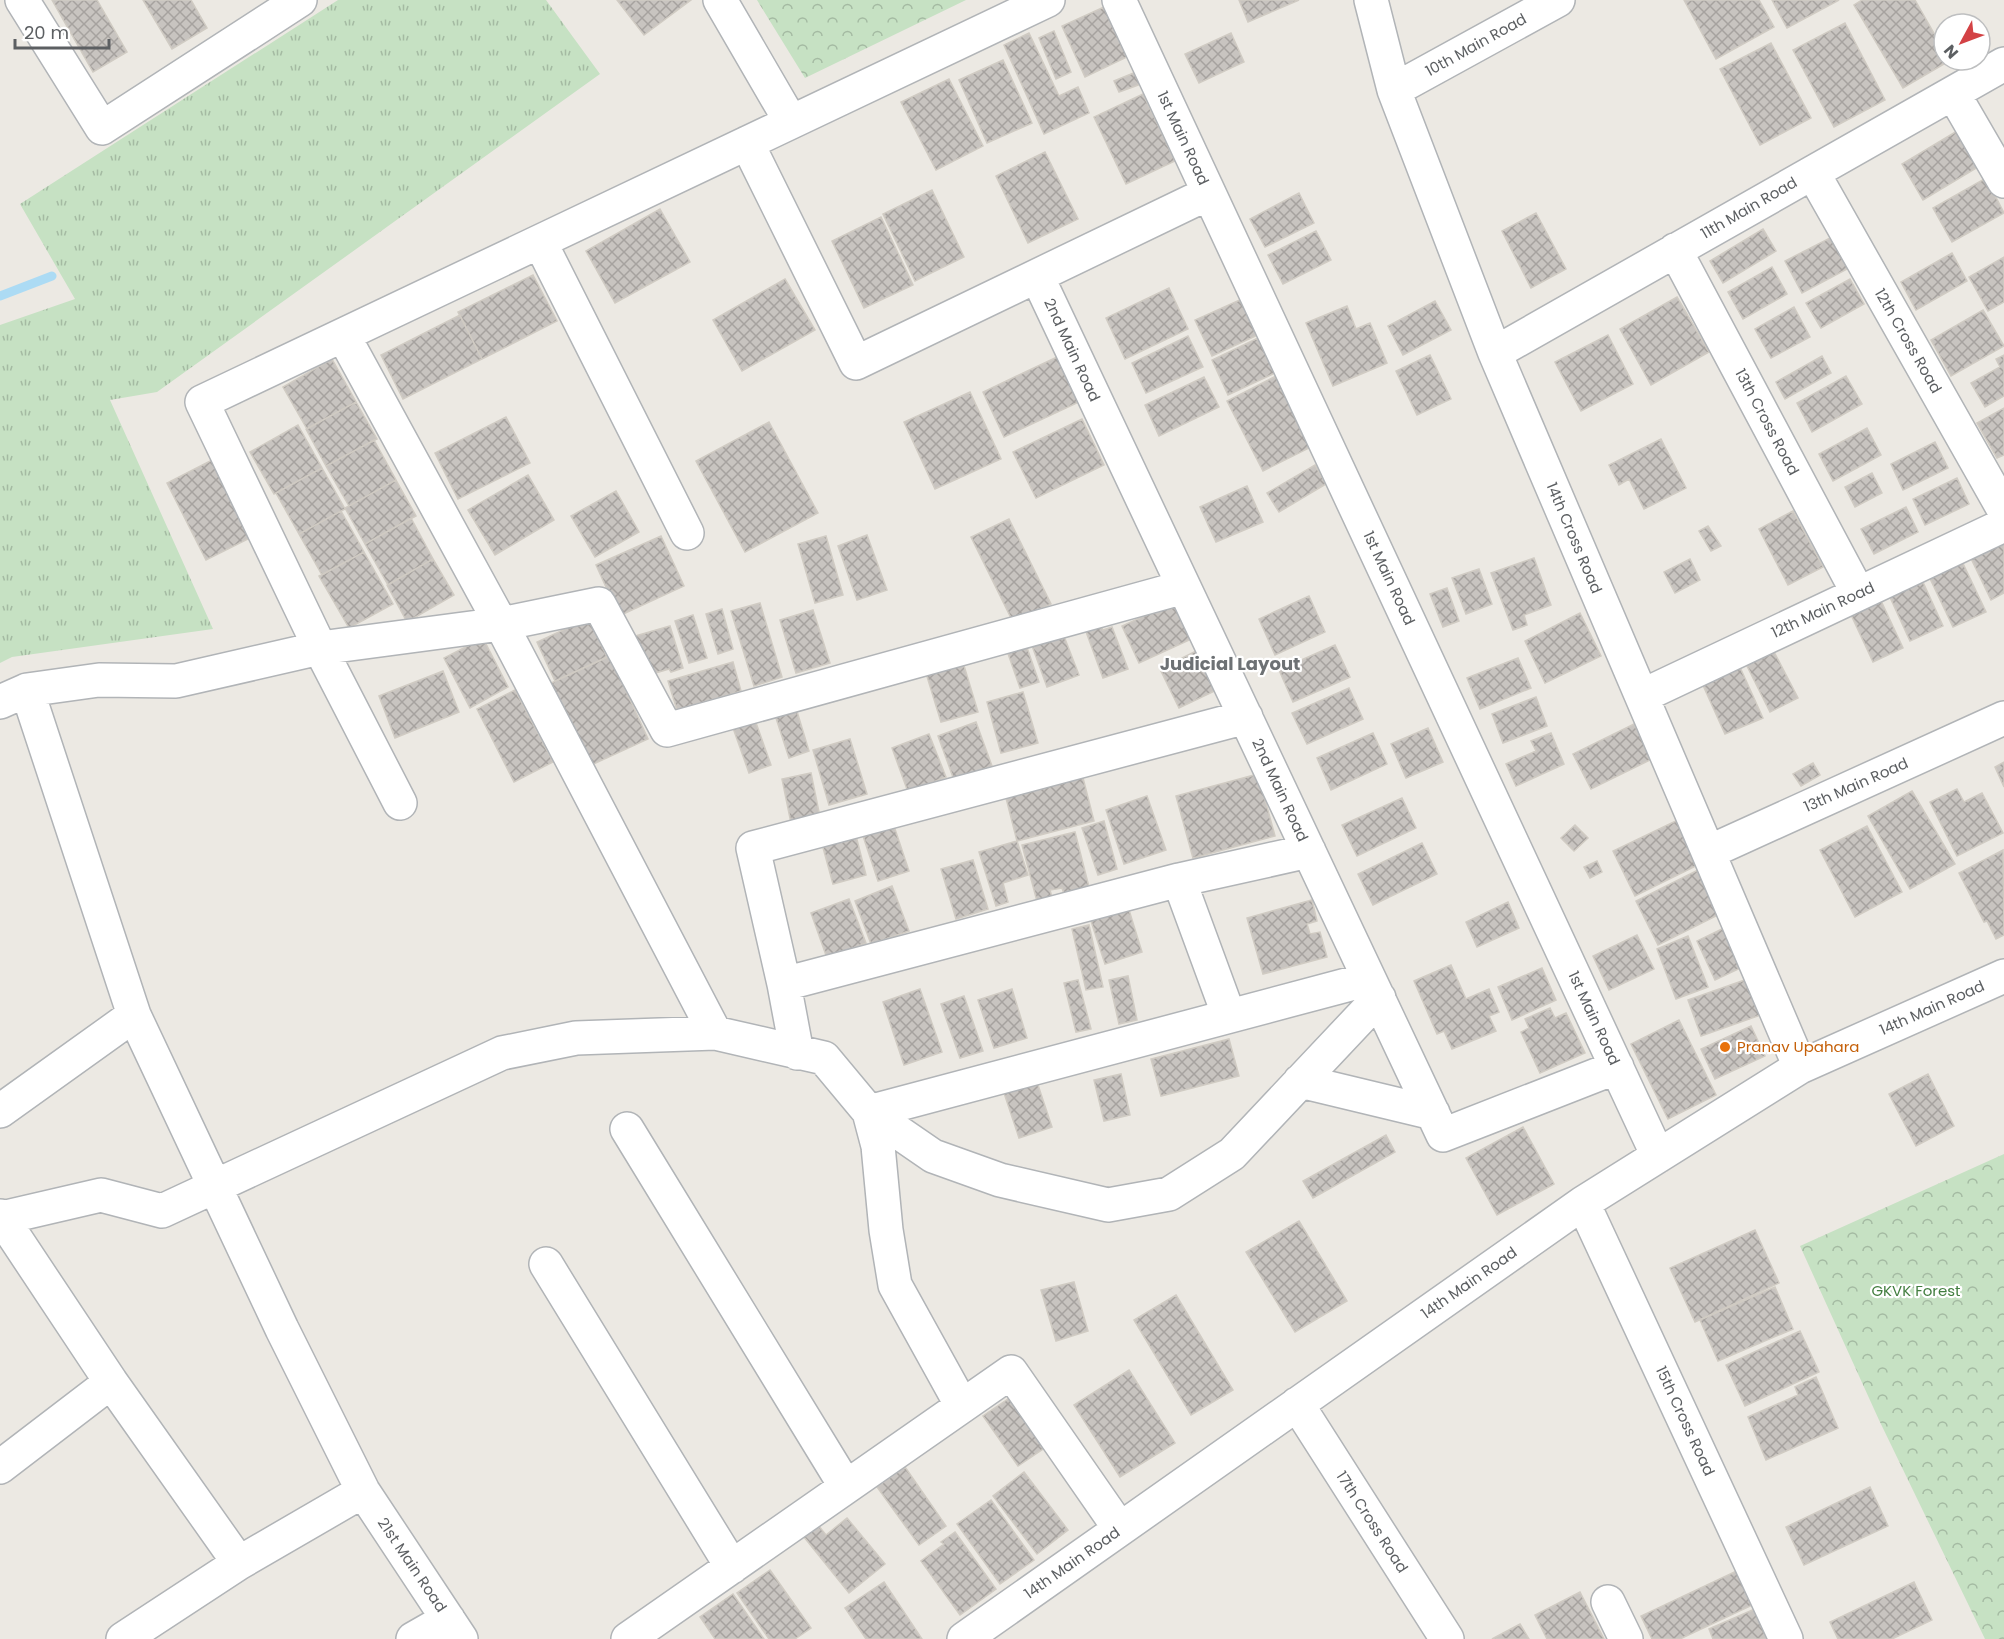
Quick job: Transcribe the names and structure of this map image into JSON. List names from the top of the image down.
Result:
{
  "streets": {
    "street": [
      "10th Main Road",
      "1st Main Road",
      "11th Main Road",
      "12th Cross Road",
      "2nd Main Road",
      "13th Cross Road",
      "14th Cross Road",
      "12th Main Road",
      "13th Main Road",
      "14th Main Road",
      "15th Cross Road",
      "17th Cross Road",
      "21st Main Road"
    ]
  },
  "crossings": [
    ["10th Main Road", "14th Cross Road"],
    ["1st Main Road", "2nd Main Road"],
    ["1st Main Road", "14th Main Road"],
    ["11th Main Road", "12th Cross Road"],
    ["11th Main Road", "13th Cross Road"],
    ["11th Main Road", "14th Cross Road"],
    ["13th Cross Road", "12th Main Road"],
    ["14th Cross Road", "12th Main Road"],
    ["14th Cross Road", "13th Main Road"],
    ["14th Cross Road", "14th Main Road"],
    ["14th Main Road", "15th Cross Road"],
    ["14th Main Road", "17th Cross Road"]
  ],
  "districts": ["Judicial Layout"],
  "parks": ["GKVK Forest"],
  "places": ["Pranav Upahara"],
  "scale_bar": "20 m",
  "north": "bottom left"
}
